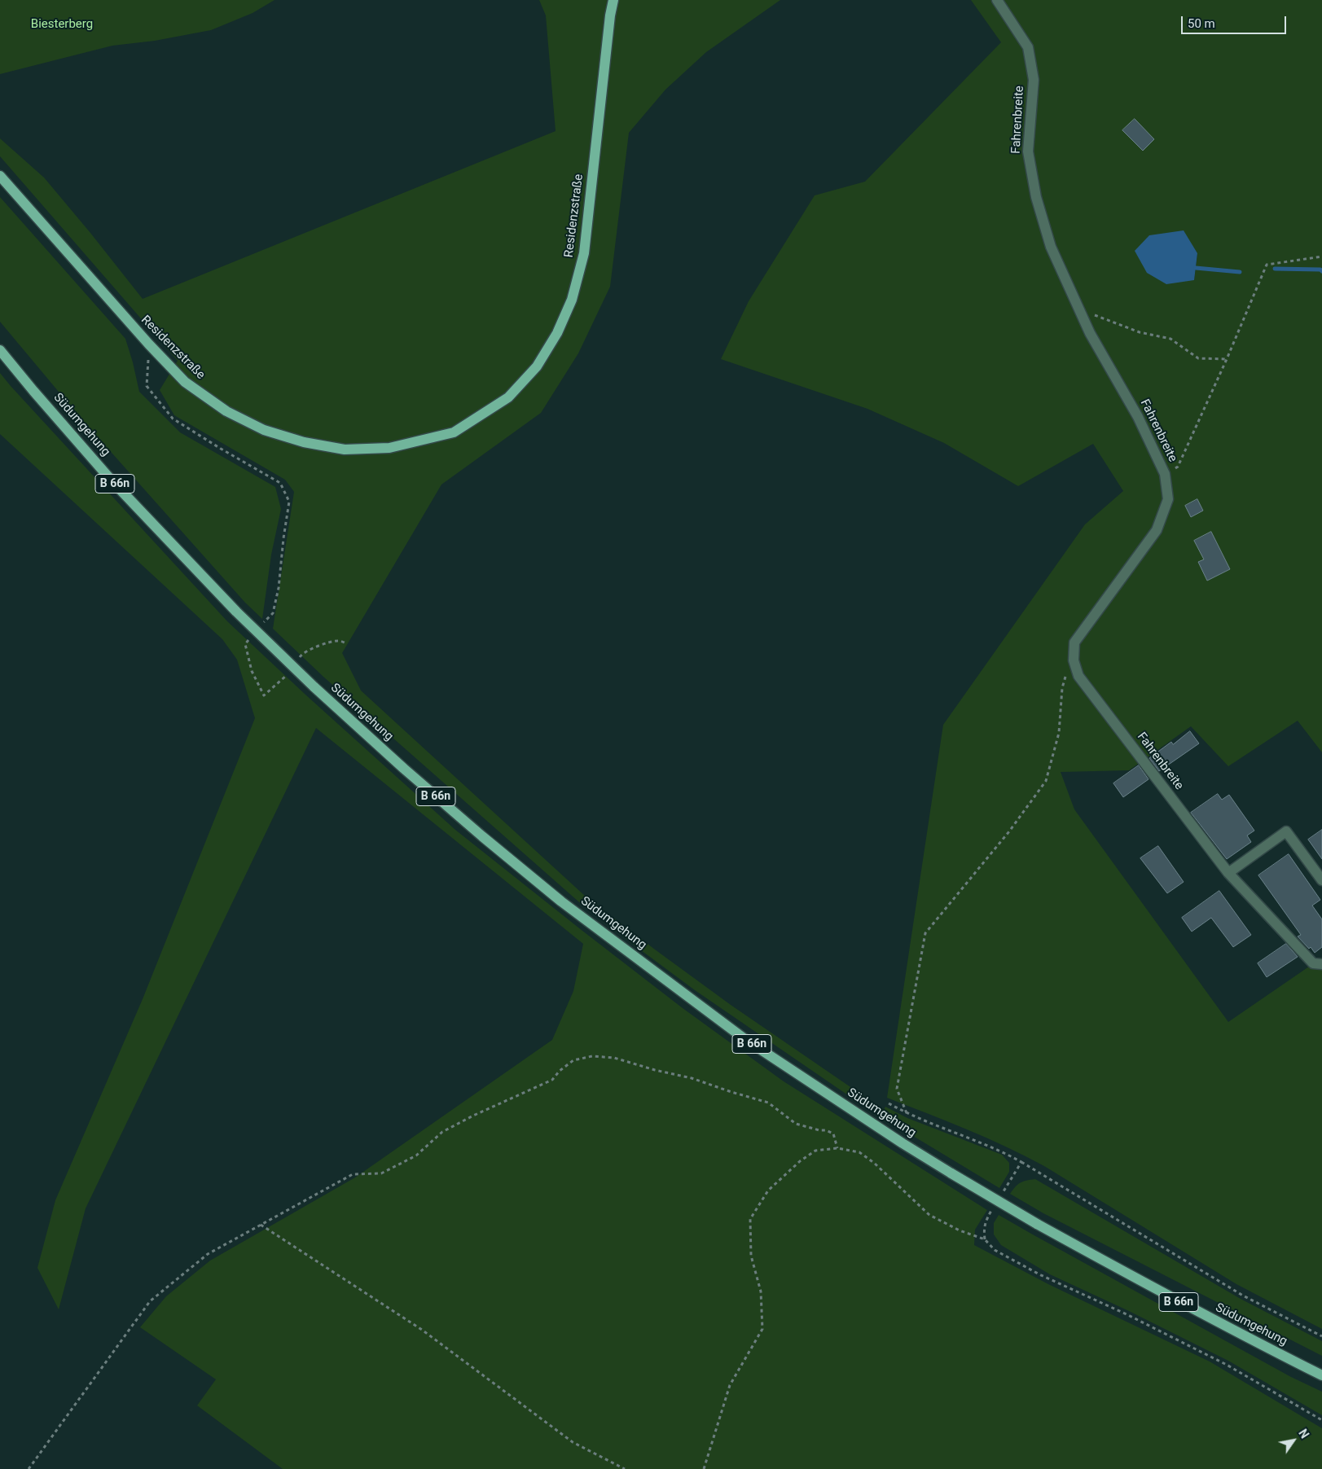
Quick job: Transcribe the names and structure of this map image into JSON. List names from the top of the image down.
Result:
{
  "streets": {
    "main road": ["Residenzstraße", "Südumgehung", "B 66n"],
    "lane": ["Fahrenbreite"]
  },
  "parks": ["Biesterberg"],
  "scale_bar": "50 m",
  "north": "top right"
}
